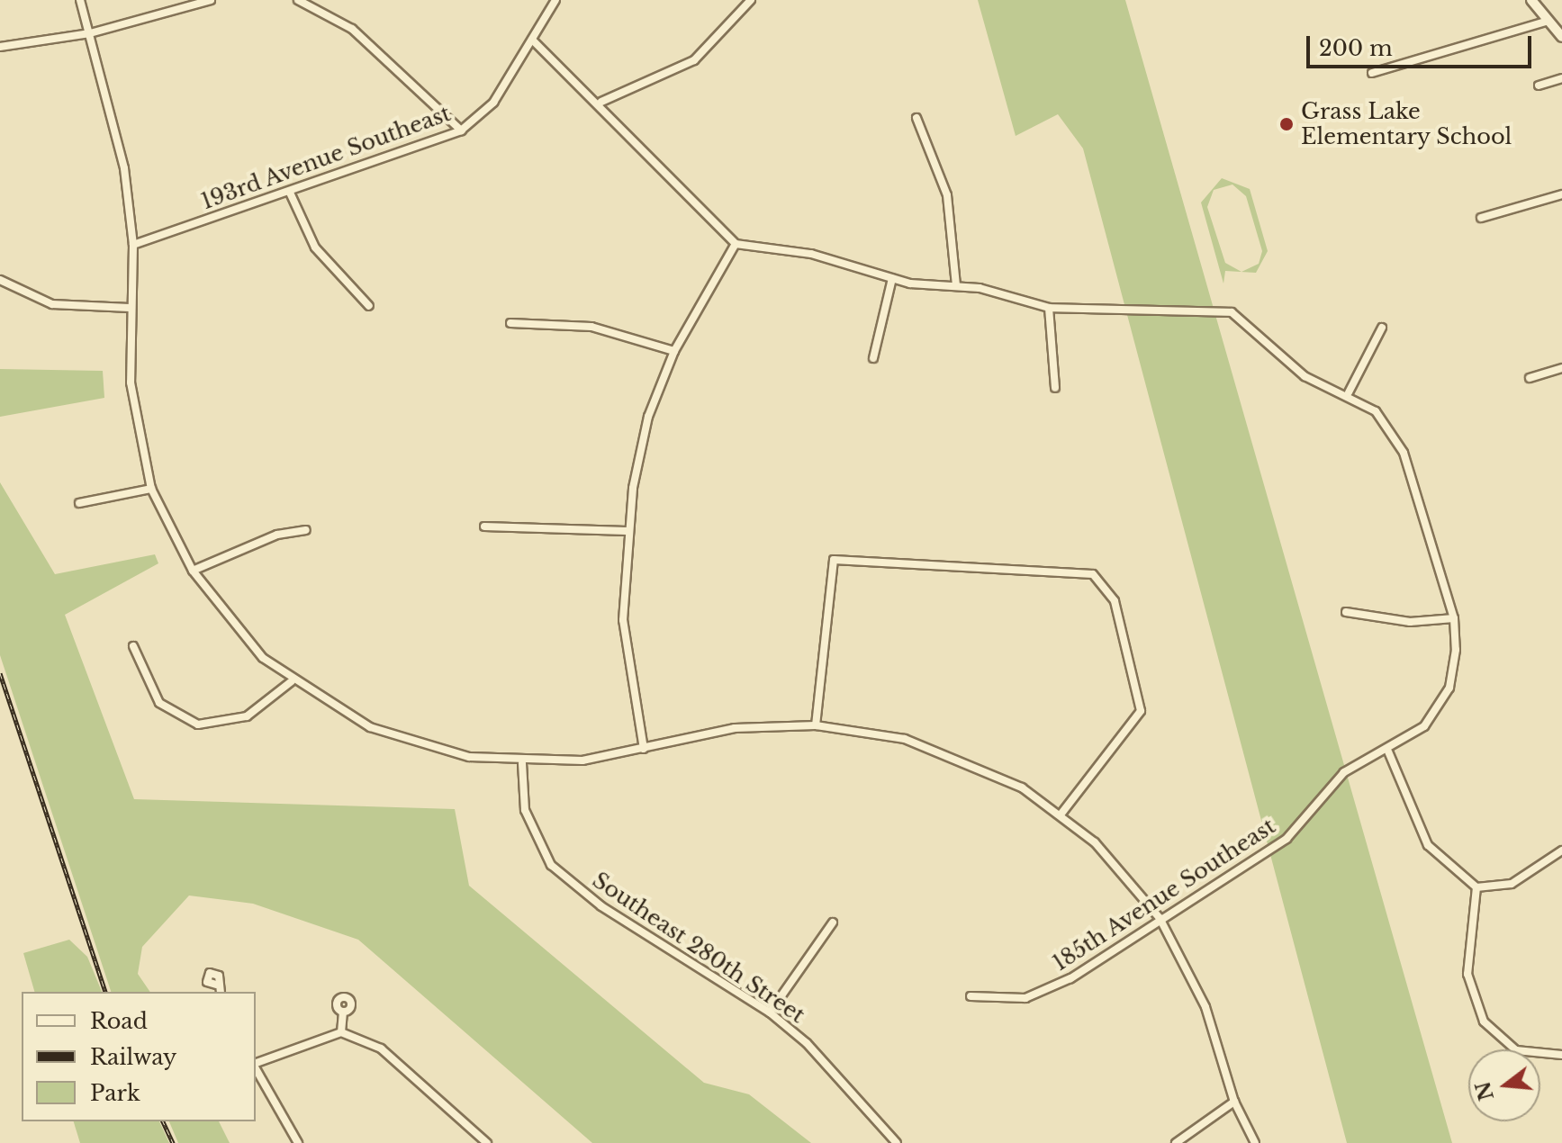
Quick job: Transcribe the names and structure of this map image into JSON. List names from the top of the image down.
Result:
{
  "streets": {
    "street": ["193rd Avenue Southeast", "185th Avenue Southeast", "Southeast 280th Street"]
  },
  "places": ["Grass Lake Elementary School"],
  "legend": ["Road", "Railway", "Park"],
  "scale_bar": "200 m",
  "north": "left"
}
